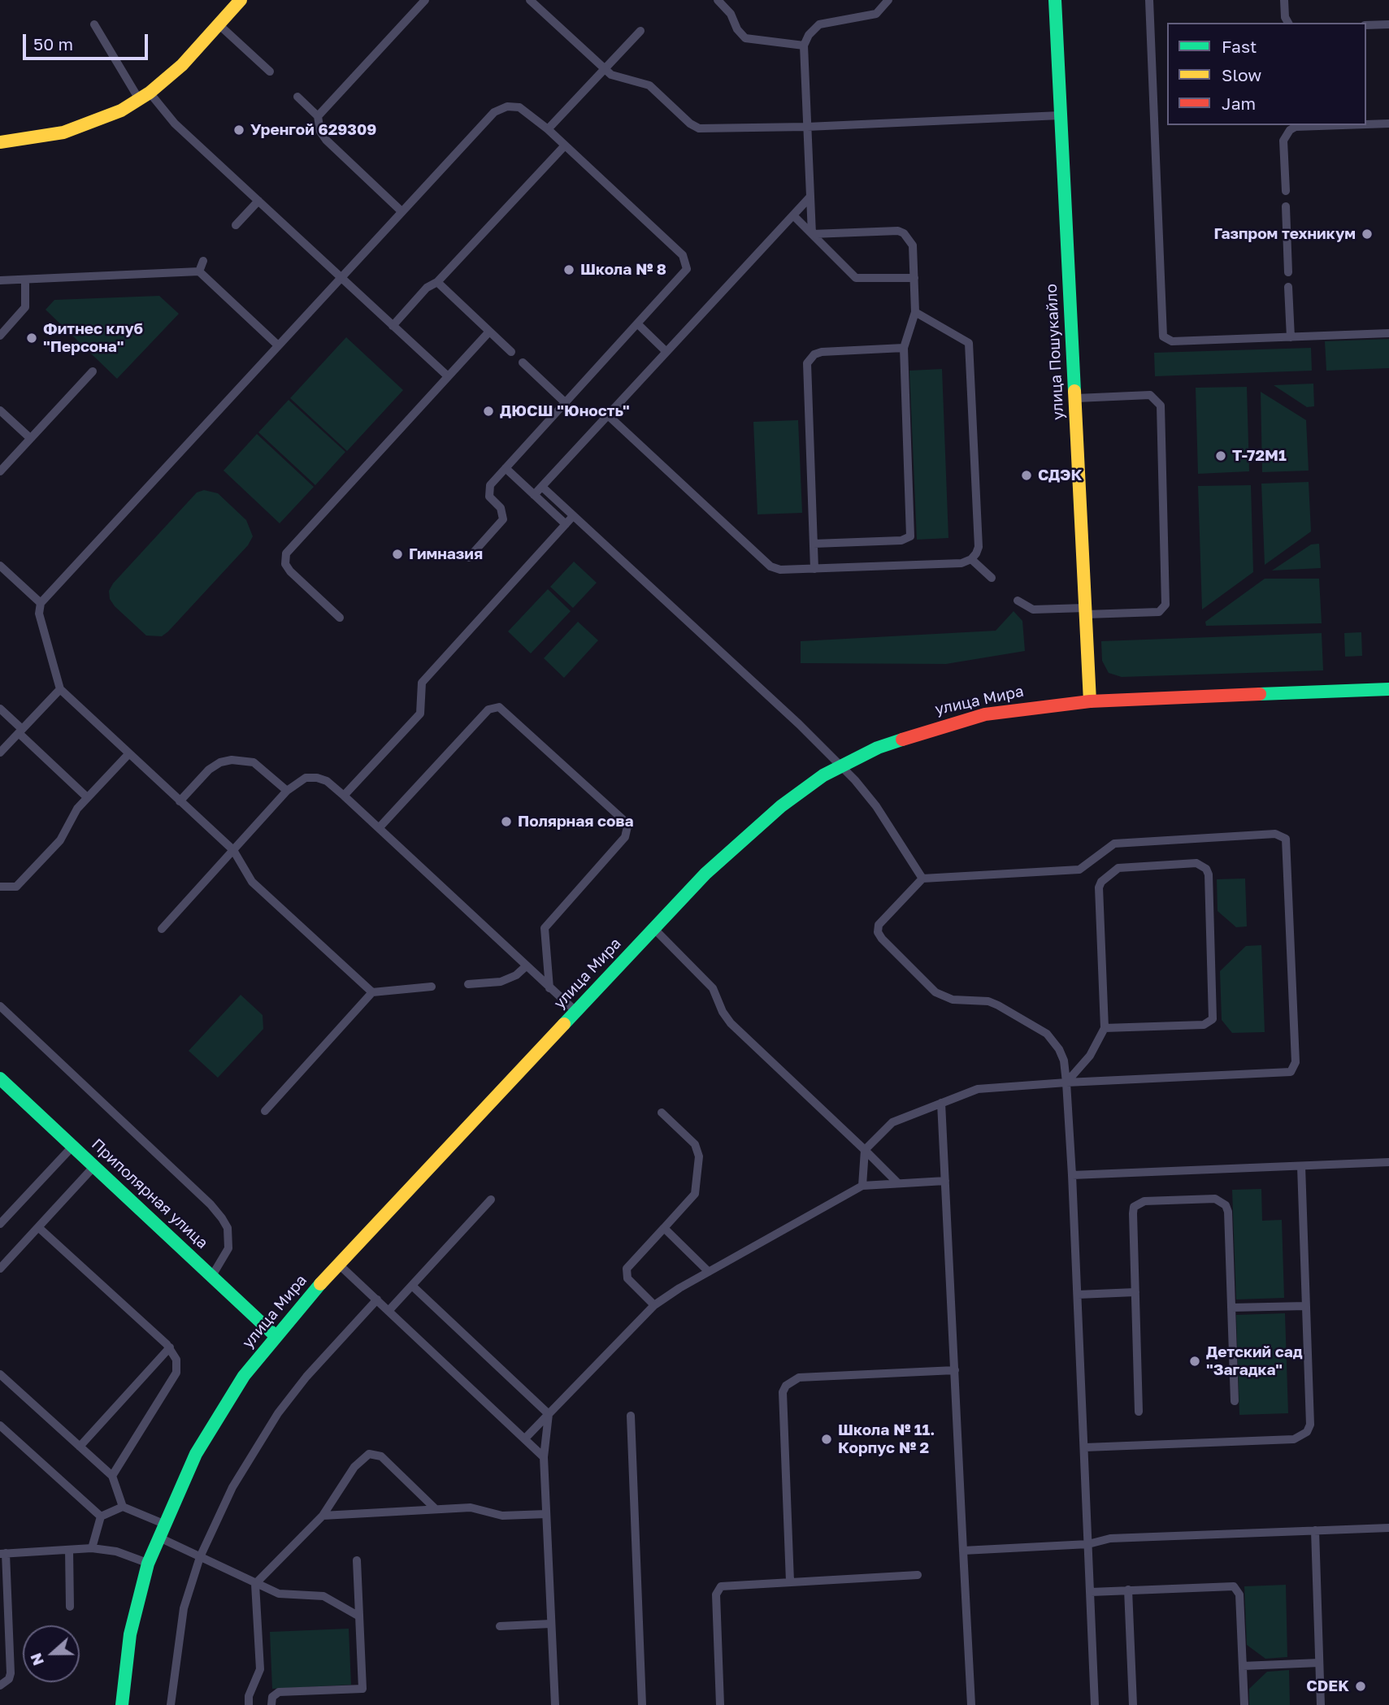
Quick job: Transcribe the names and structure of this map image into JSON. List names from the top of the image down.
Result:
{
  "streets": {
    "street": ["улица Пошукайло", "улица Мира", "Приполярная улица"]
  },
  "crossings": [
    ["улица Пошукайло", "улица Мира"],
    ["улица Мира", "Приполярная улица"]
  ],
  "places": [
    "Уренгой 629309",
    "Газпром техникум",
    "Школа № 8",
    "Фитнес клуб \"Персона\"",
    "ДЮСШ \"Юность\"",
    "Т-72М1",
    "СДЭК",
    "Гимназия",
    "Полярная сова",
    "Детский сад \"Загадка\"",
    "Школа № 11. Корпус № 2",
    "CDEK"
  ],
  "legend": ["Fast", "Slow", "Jam"],
  "scale_bar": "50 m",
  "north": "left"
}
